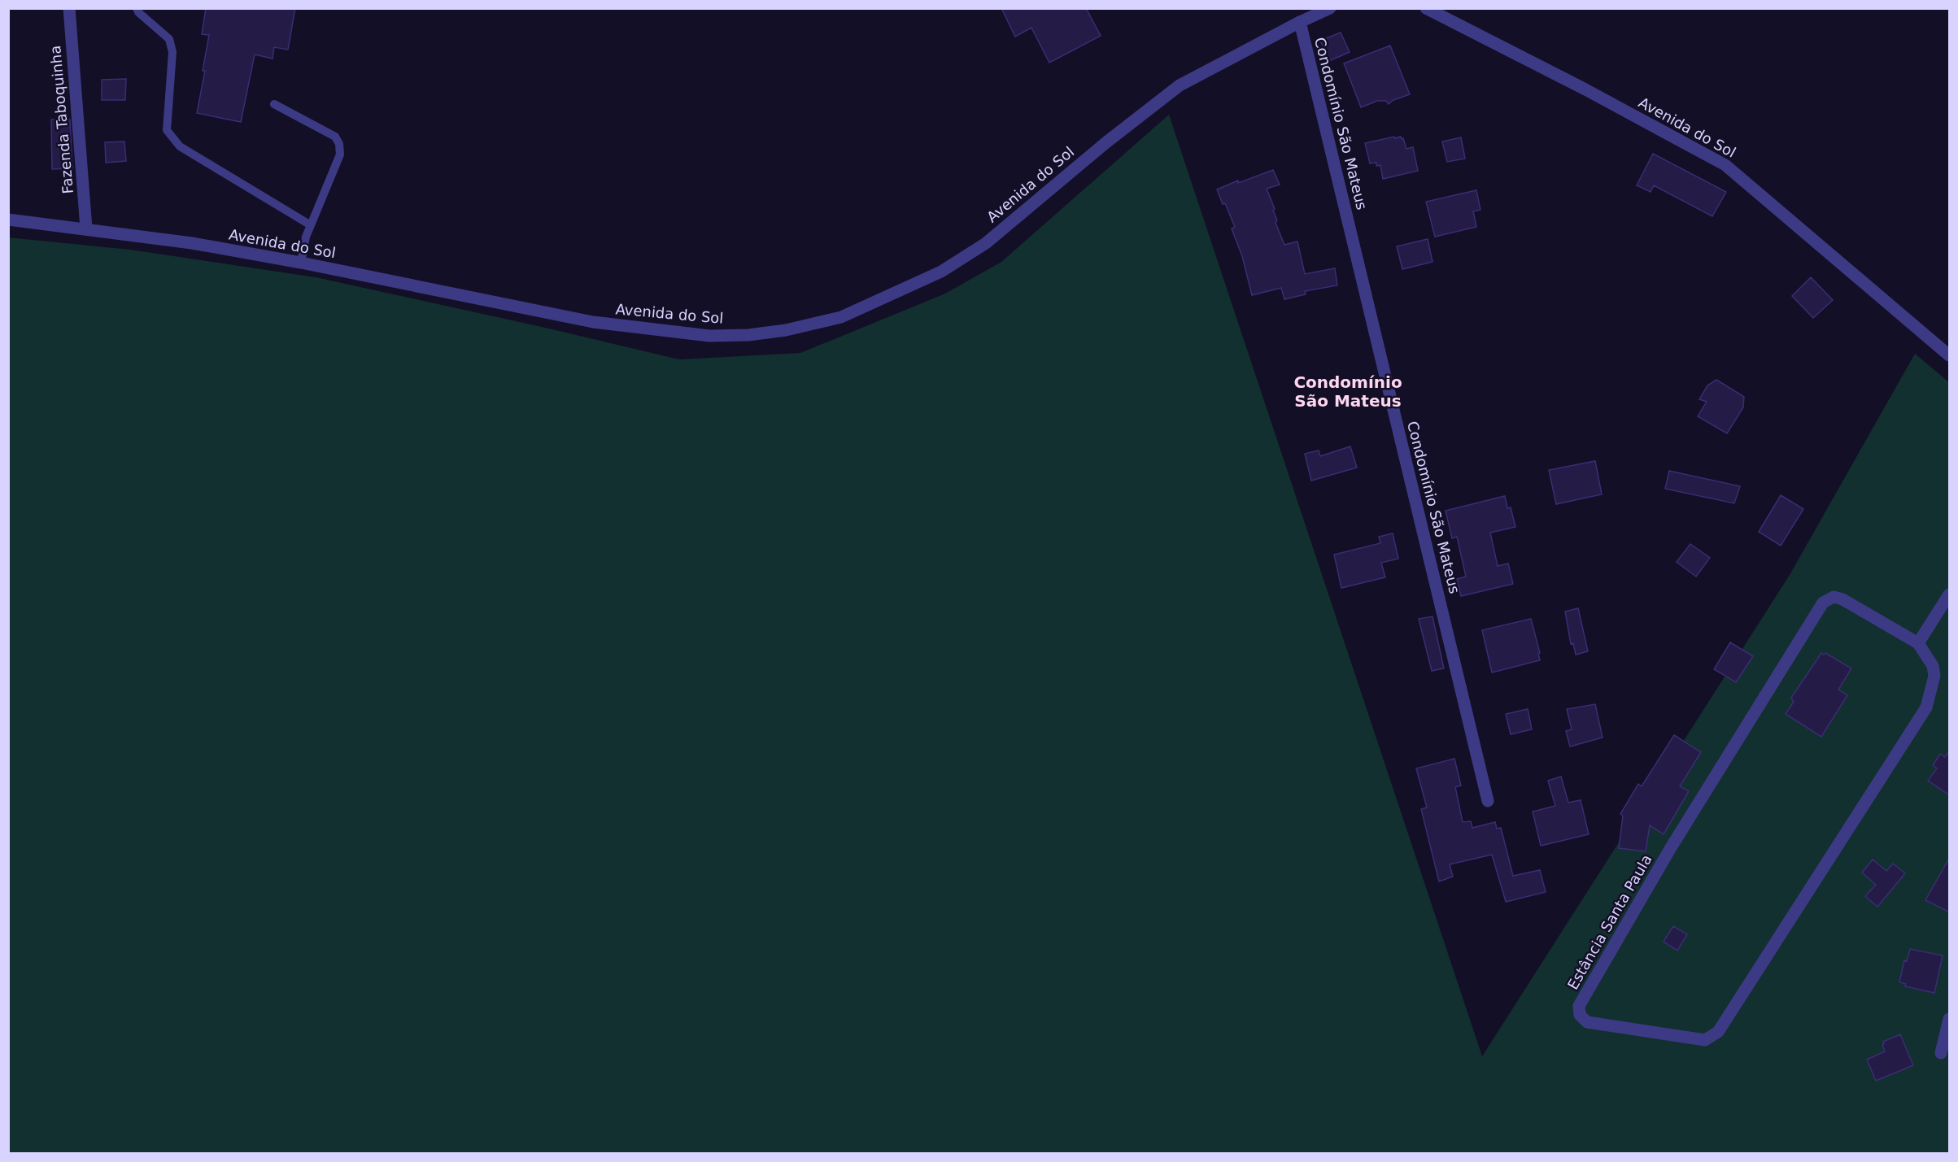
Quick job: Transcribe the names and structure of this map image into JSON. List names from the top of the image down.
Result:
{
  "streets": {
    "street": [
      "Fazenda Taboquinha",
      "Condomínio São Mateus",
      "Avenida do Sol",
      "Estância Santa Paula"
    ]
  },
  "crossings": [
    ["Fazenda Taboquinha", "Avenida do Sol"],
    ["Condomínio São Mateus", "Avenida do Sol"]
  ],
  "districts": ["Condomínio São Mateus"]
}
